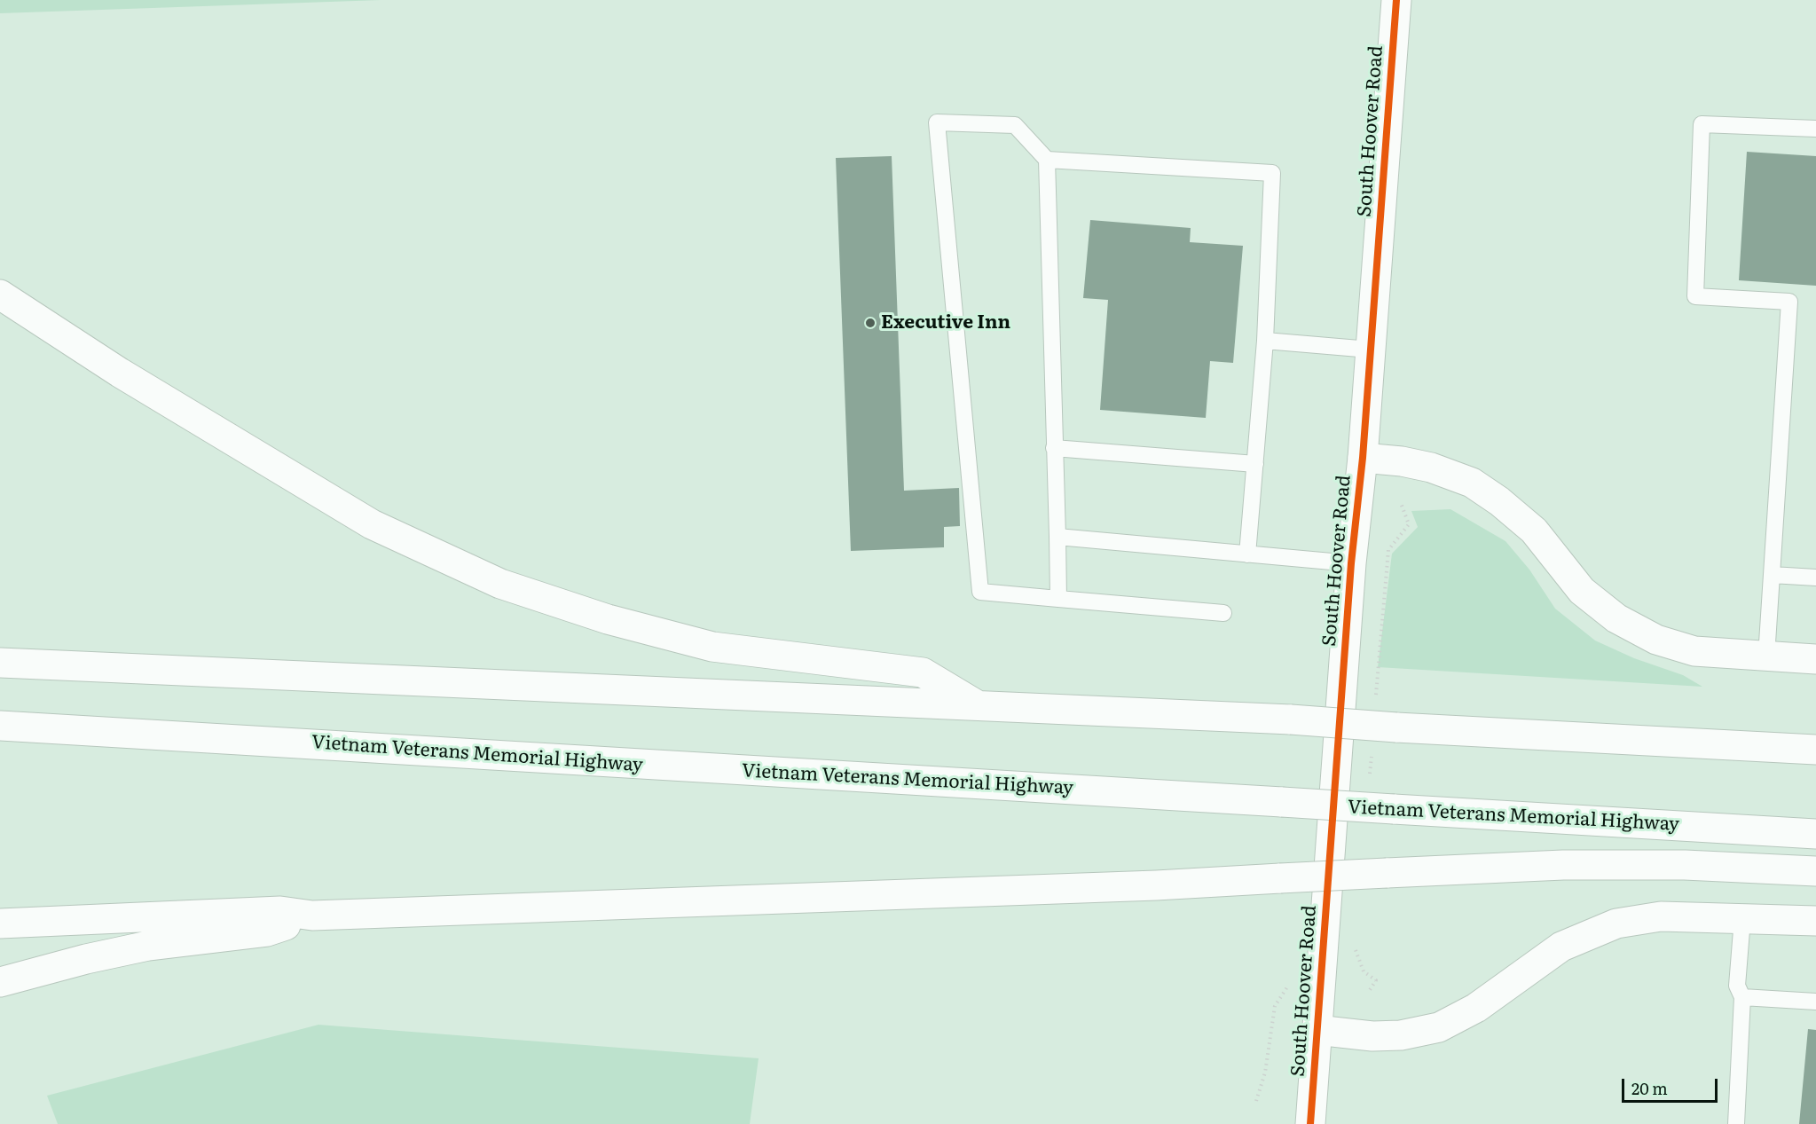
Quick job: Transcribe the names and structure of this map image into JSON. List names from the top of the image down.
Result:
{
  "streets": {
    "main road": ["South Hoover Road", "Vietnam Veterans Memorial Highway"]
  },
  "places": ["Executive Inn"],
  "scale_bar": "20 m"
}
